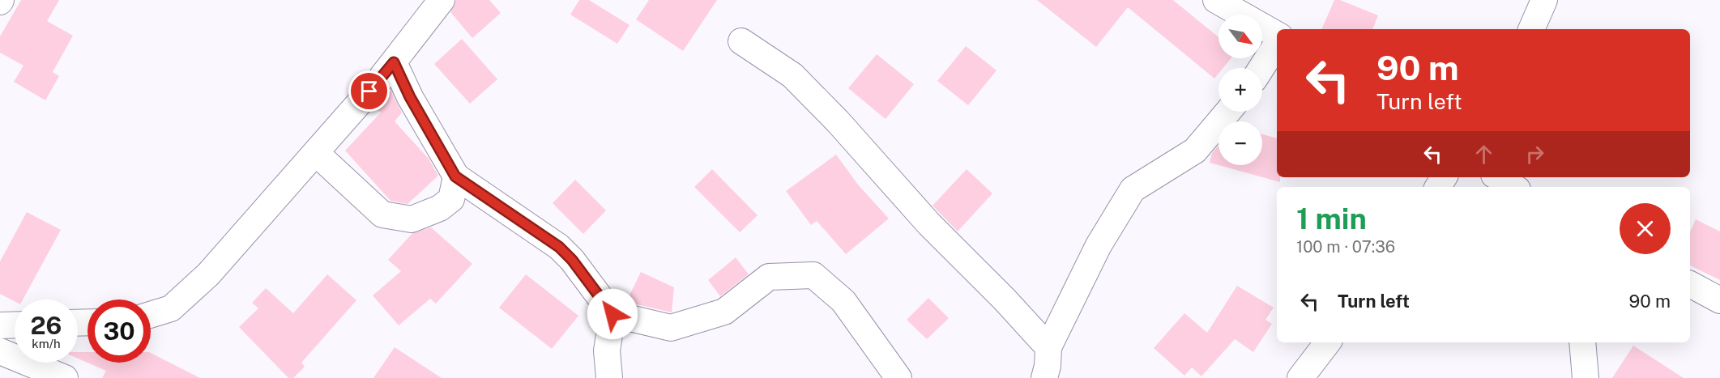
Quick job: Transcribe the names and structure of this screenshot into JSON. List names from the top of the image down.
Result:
{
  "north": "bottom right",
  "page": {
    "map_buttons": ["+", "−"],
    "turn": ["90 m", "Turn left"],
    "heading": ["1 min", "100 m · 07:36"],
    "list": [
      {
        "name": "Turn left",
        "value": "90 m"
      }
    ],
    "speed": "26 km/h",
    "limit": "30"
  }
}
